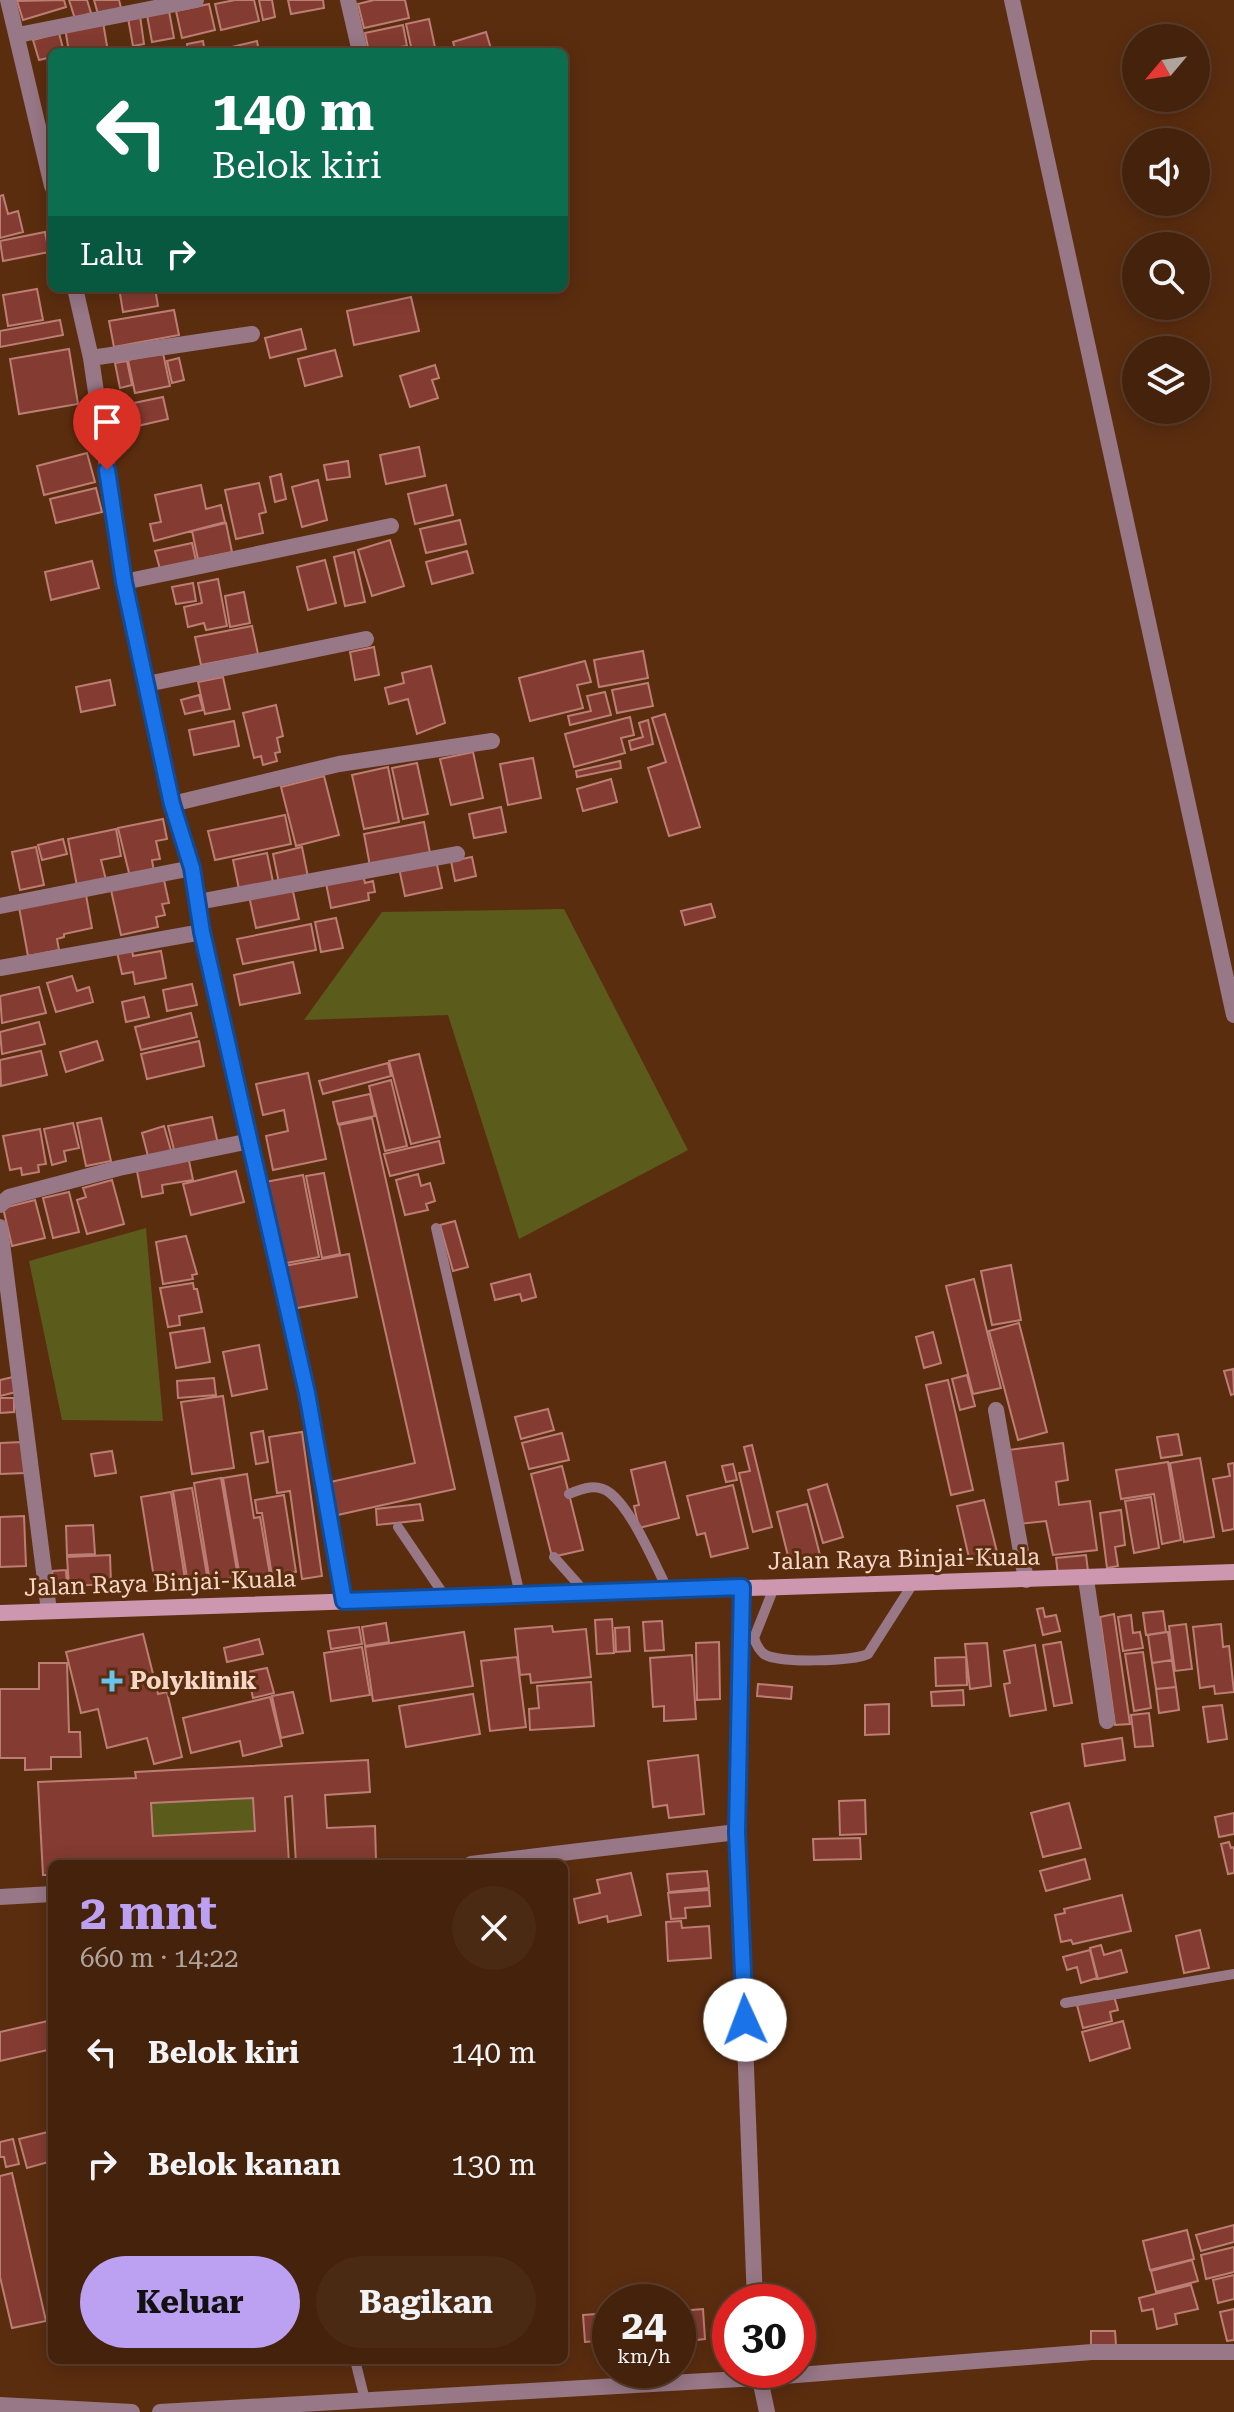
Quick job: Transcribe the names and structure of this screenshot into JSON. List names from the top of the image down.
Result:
{
  "streets": {
    "main road": ["Jalan Raya Binjai-Kuala"]
  },
  "places": {
    "health": ["Polyklinik"]
  },
  "north": "bottom left",
  "page": {
    "turn": ["140 m", "Belok kiri"],
    "then": "Lalu",
    "heading": ["2 mnt", "660 m · 14:22"],
    "list": [
      {
        "name": "Belok kiri",
        "value": "140 m"
      },
      {
        "name": "Belok kanan",
        "value": "130 m"
      }
    ],
    "buttons": ["Keluar", "Bagikan"],
    "speed": "24 km/h",
    "limit": "30"
  }
}
